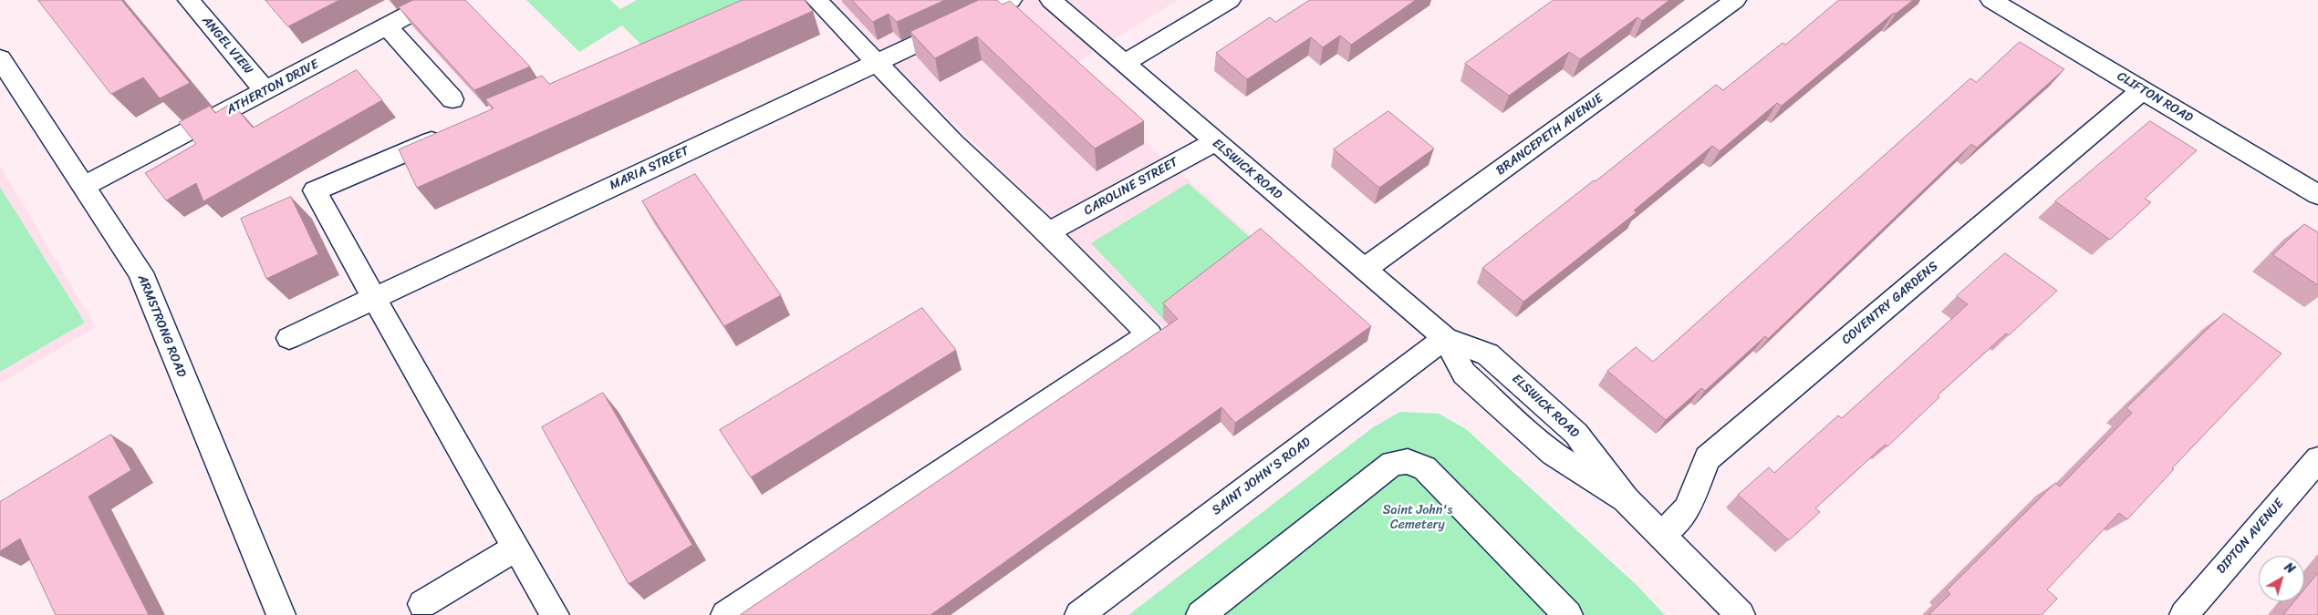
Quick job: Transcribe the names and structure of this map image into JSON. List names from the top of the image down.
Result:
{
  "streets": {
    "street": [
      "ANGEL VIEW",
      "ATHERTON DRIVE",
      "CLIFTON ROAD",
      "BRANCEPETH AVENUE",
      "MARIA STREET",
      "ELSWICK ROAD",
      "CAROLINE STREET",
      "COVENTRY GARDENS",
      "ARMSTRONG ROAD",
      "SAINT JOHN'S ROAD",
      "DIPTON AVENUE"
    ]
  },
  "crossings": [
    ["ANGEL VIEW", "ATHERTON DRIVE"],
    ["ATHERTON DRIVE", "ARMSTRONG ROAD"],
    ["CLIFTON ROAD", "COVENTRY GARDENS"],
    ["BRANCEPETH AVENUE", "ELSWICK ROAD"],
    ["ELSWICK ROAD", "CAROLINE STREET"],
    ["ELSWICK ROAD", "COVENTRY GARDENS"],
    ["ELSWICK ROAD", "SAINT JOHN'S ROAD"]
  ],
  "parks": ["Saint John's Cemetery"],
  "north": "top right"
}
